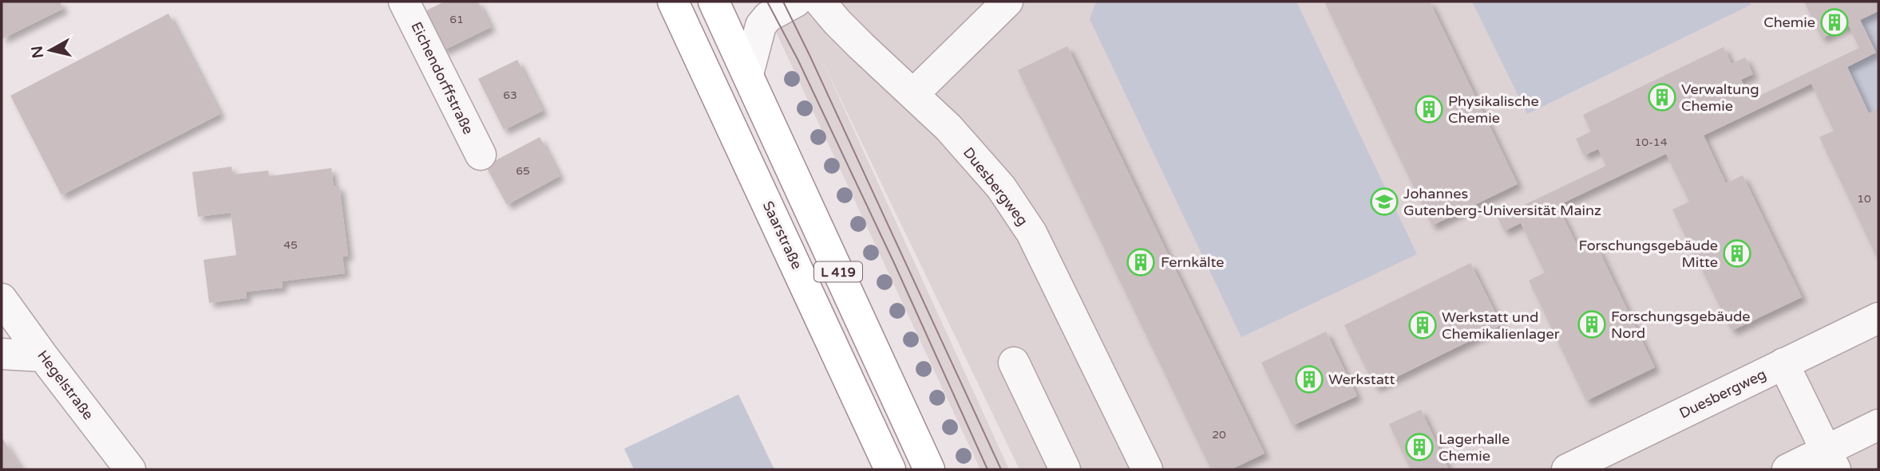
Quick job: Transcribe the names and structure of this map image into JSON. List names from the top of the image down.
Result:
{
  "streets": {
    "highway": ["Saarstraße", "L 419"],
    "street": ["Eichendorffstraße", "Duesbergweg", "Hegelstraße"]
  },
  "places": {
    "building": [
      "Chemie",
      "Verwaltung Chemie",
      "Physikalische Chemie",
      "Forschungsgebäude Mitte",
      "Fernkälte",
      "Forschungsgebäude Nord",
      "Werkstatt und Chemikalienlager",
      "Werkstatt",
      "Lagerhalle Chemie"
    ],
    "school or university": ["Johannes Gutenberg-Universität Mainz"]
  },
  "house_numbers": [
    "61",
    "63",
    "10-14",
    "65",
    "10",
    "45",
    "20"
  ],
  "north": "left"
}
